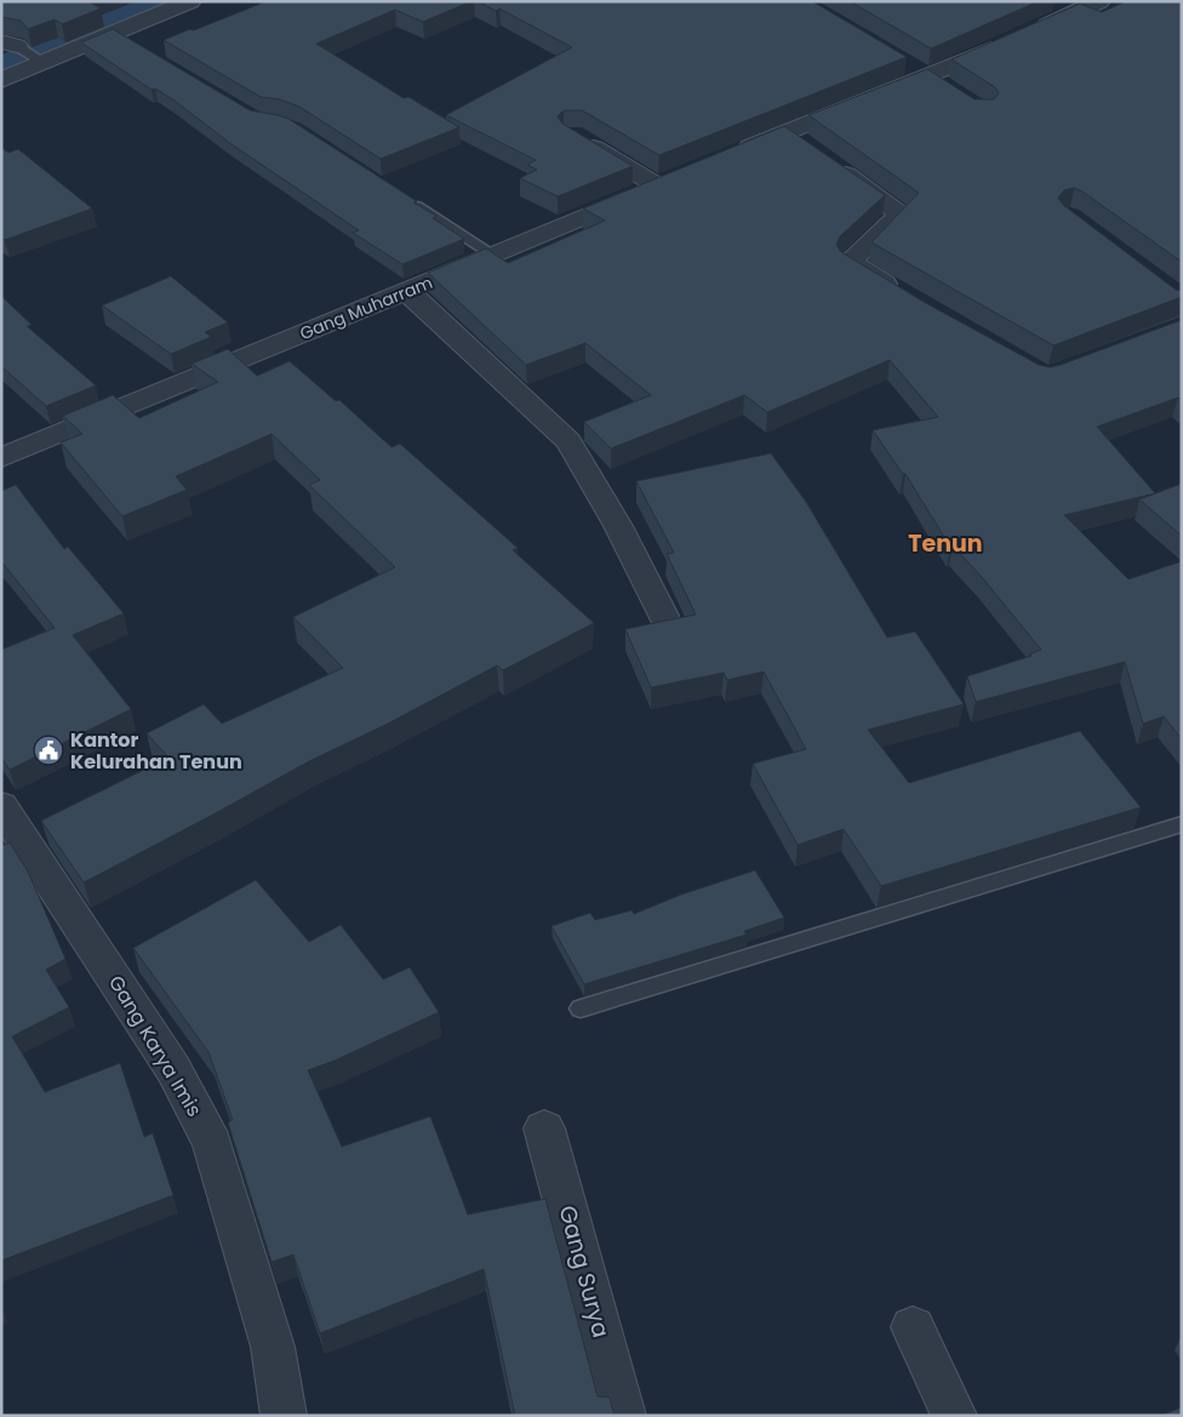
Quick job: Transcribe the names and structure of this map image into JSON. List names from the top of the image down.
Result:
{
  "streets": {
    "street": ["Gang Muharram", "Gang Karya Imis", "Gang Surya"]
  },
  "districts": ["Tenun"],
  "places": {
    "public building": ["Kantor Kelurahan Tenun"]
  }
}
